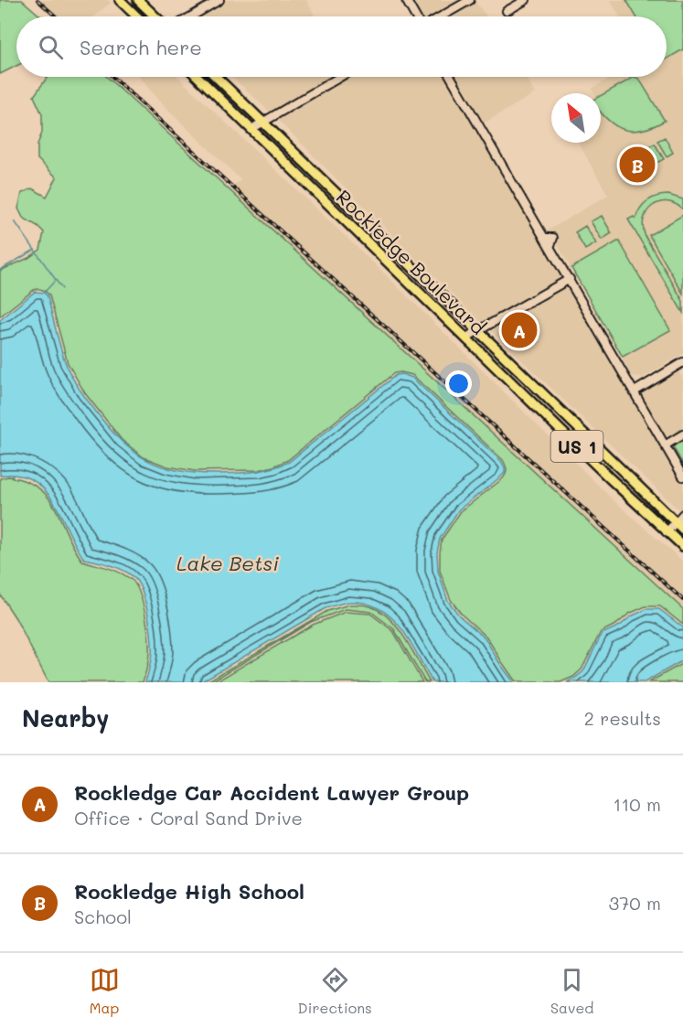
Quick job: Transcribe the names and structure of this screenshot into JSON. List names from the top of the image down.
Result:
{
  "streets": {
    "main road": ["Rockledge Boulevard", "US 1"]
  },
  "water": ["Lake Betsi"],
  "north": "top left",
  "page": {
    "search": "Search here",
    "pins": ["B", "A"],
    "heading": ["Nearby", "2 results"],
    "list": [
      {
        "mark": "A",
        "name": "Rockledge Car Accident Lawyer Group",
        "note": "Office · Coral Sand Drive",
        "value": "110 m"
      },
      {
        "mark": "B",
        "name": "Rockledge High School",
        "note": "School",
        "value": "370 m"
      }
    ],
    "nav": ["Map", "Directions", "Saved"]
  }
}
